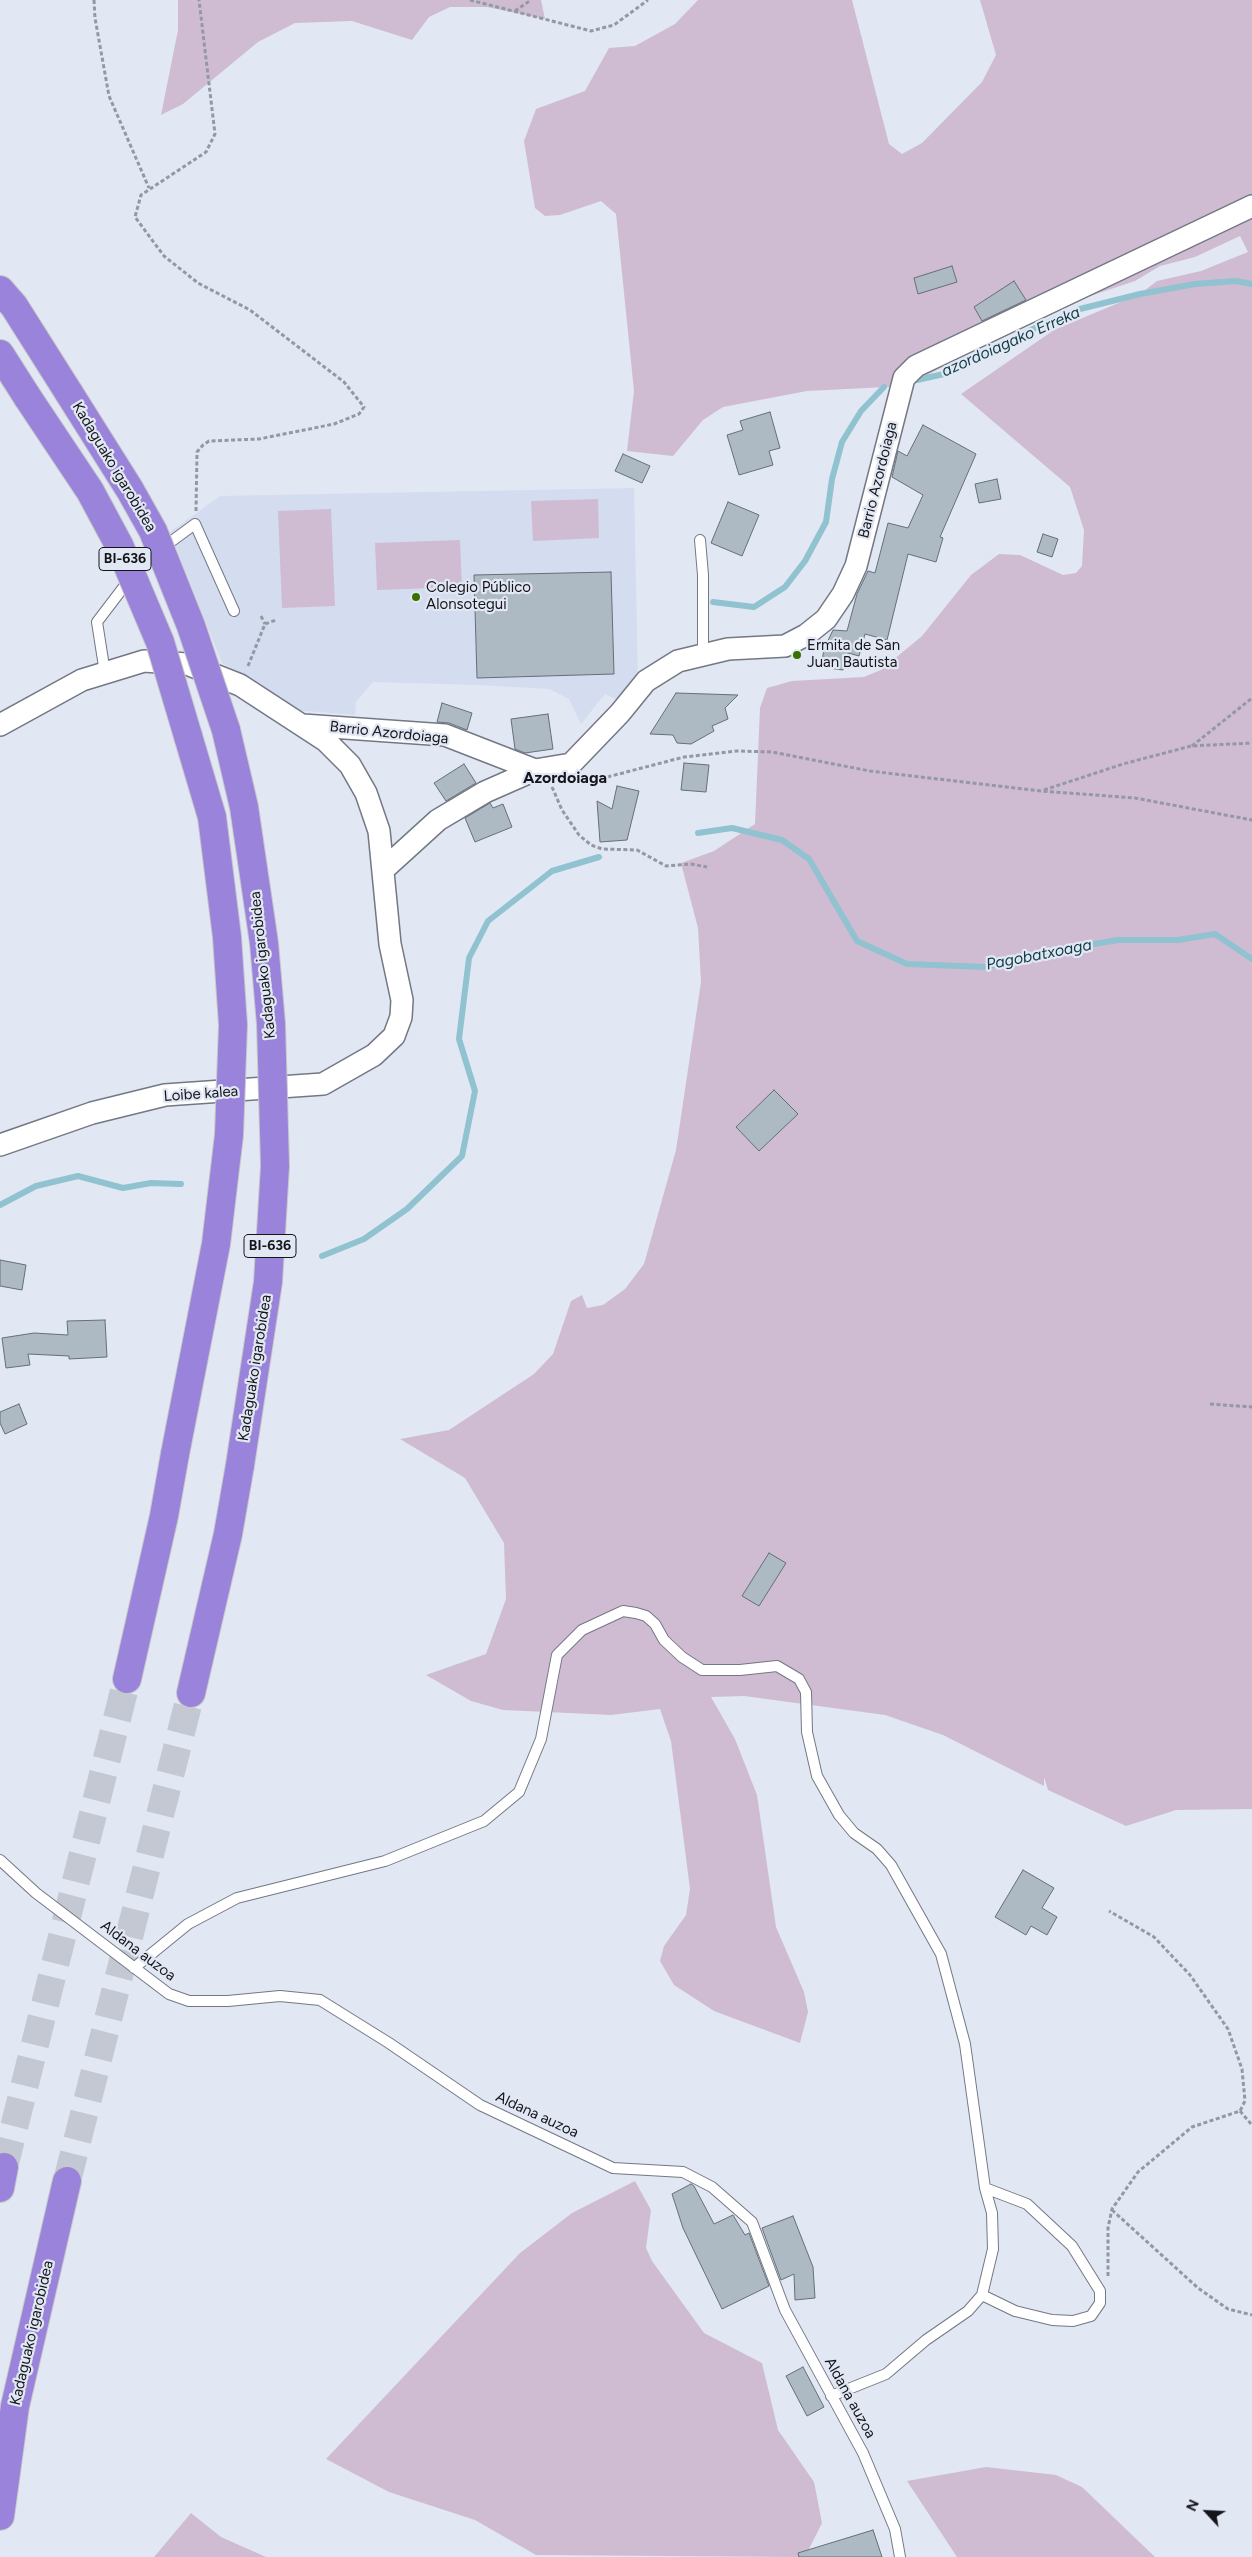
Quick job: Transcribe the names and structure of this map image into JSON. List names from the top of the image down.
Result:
{
  "streets": {
    "highway": ["Kadaguako igarobidea", "BI-636"],
    "street": ["Barrio Azordoiaga", "Loibe kalea"],
    "lane": ["Aldana auzoa"]
  },
  "crossings": [
    ["Barrio Azordoiaga", "Loibe kalea"]
  ],
  "districts": ["Azordoiaga"],
  "water": ["azordoiagako Erreka", "Pagobatxoaga"],
  "places": ["Colegio Público Alonsotegui", "Ermita de San Juan Bautista"],
  "north": "top left"
}
